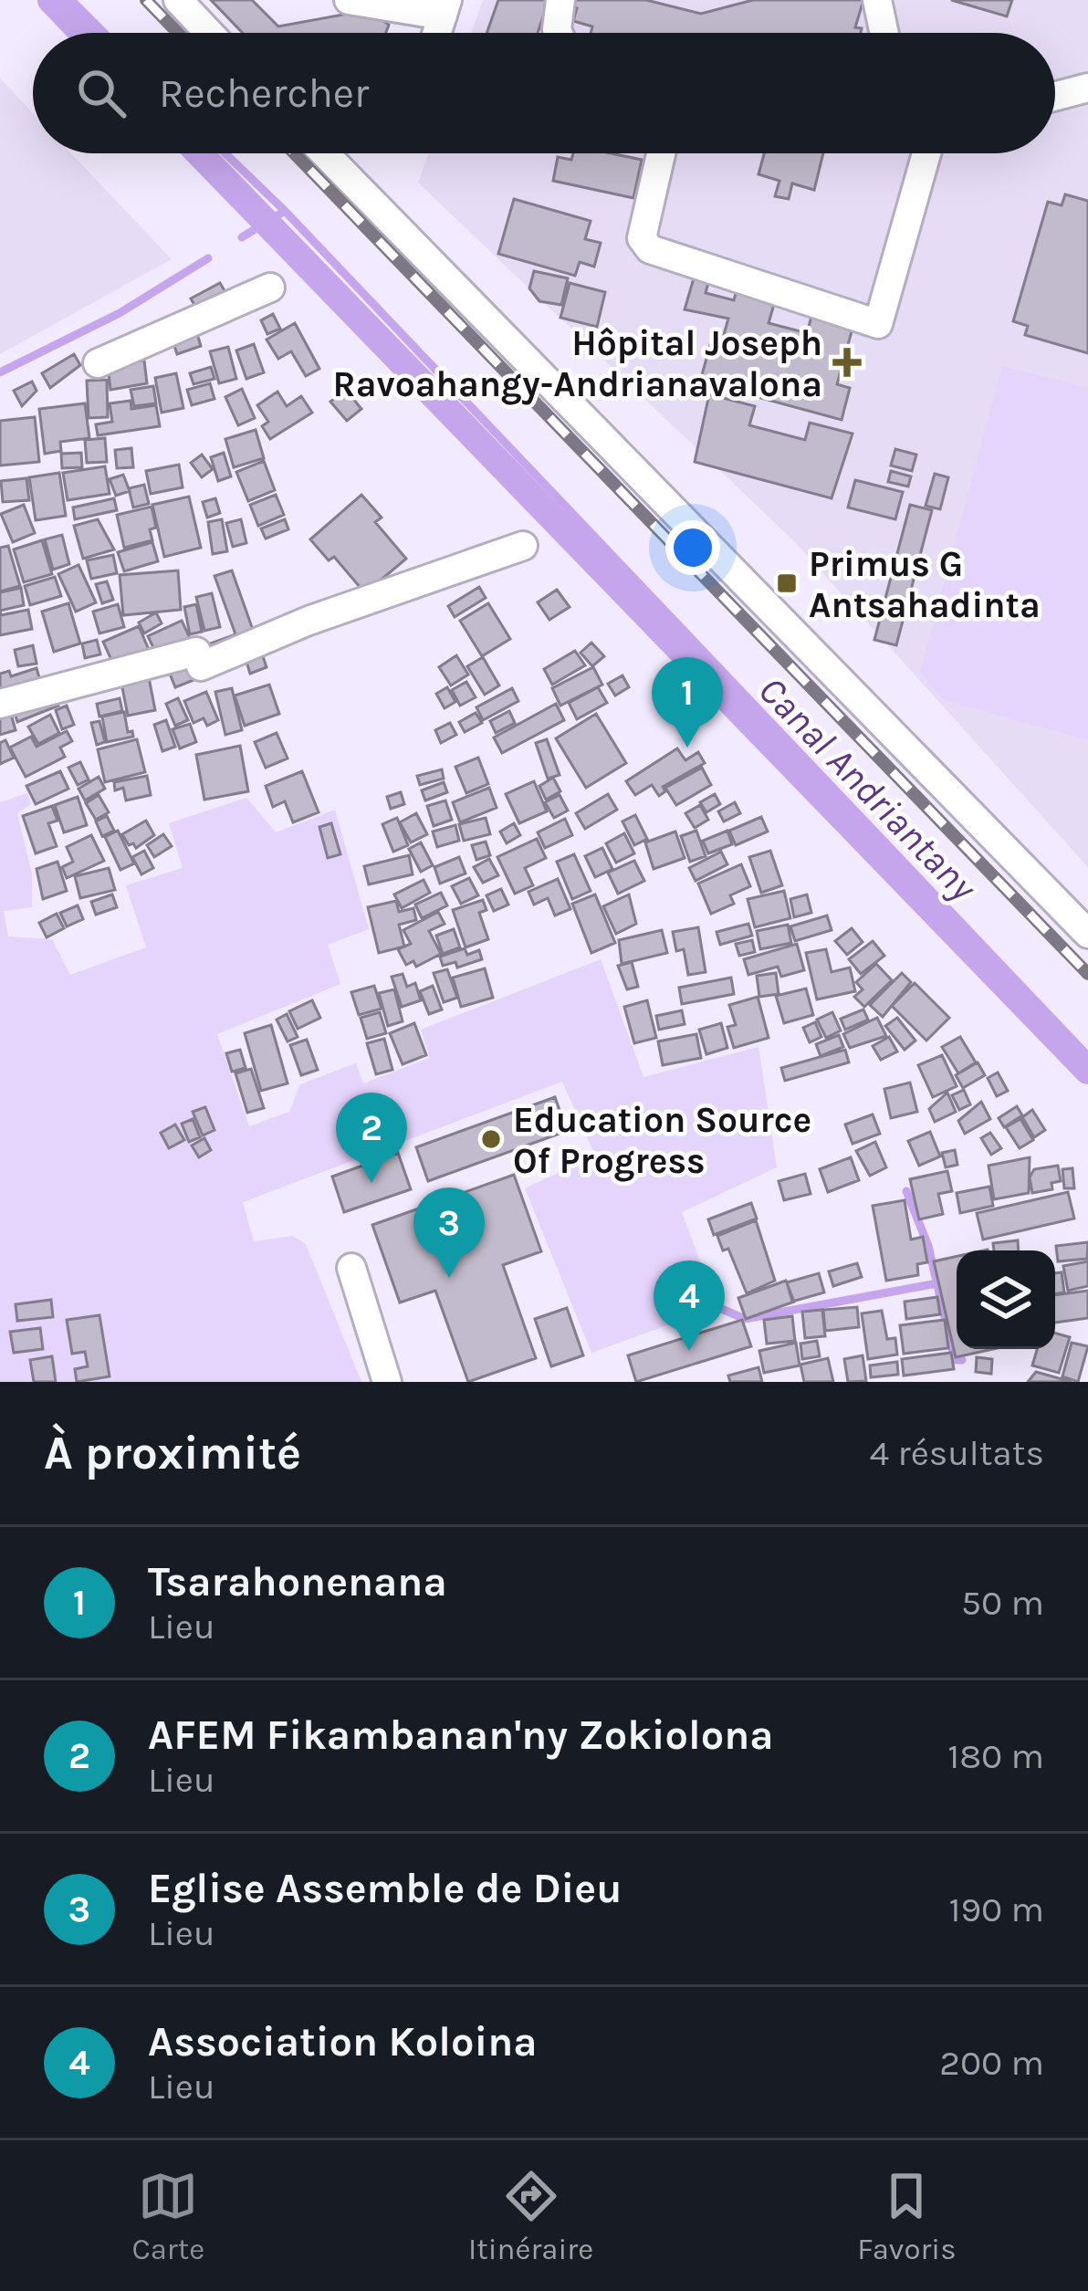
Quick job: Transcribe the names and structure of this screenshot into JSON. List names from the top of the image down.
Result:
{
  "water": ["Canal Andriantany"],
  "places": {
    "health": ["Hôpital Joseph Ravoahangy-Andrianavalona"],
    "transit": ["Primus G Antsahadinta"],
    "other": ["Education Source Of Progress"]
  },
  "page": {
    "search": "Rechercher",
    "pins": [
      "1",
      "2",
      "3",
      "4"
    ],
    "heading": ["À proximité", "4 résultats"],
    "list": [
      {
        "mark": "1",
        "name": "Tsarahonenana",
        "note": "Lieu",
        "value": "50 m"
      },
      {
        "mark": "2",
        "name": "AFEM Fikambanan'ny Zokiolona",
        "note": "Lieu",
        "value": "180 m"
      },
      {
        "mark": "3",
        "name": "Eglise Assemble de Dieu",
        "note": "Lieu",
        "value": "190 m"
      },
      {
        "mark": "4",
        "name": "Association Koloina",
        "note": "Lieu",
        "value": "200 m"
      }
    ],
    "nav": ["Carte", "Itinéraire", "Favoris"]
  }
}
